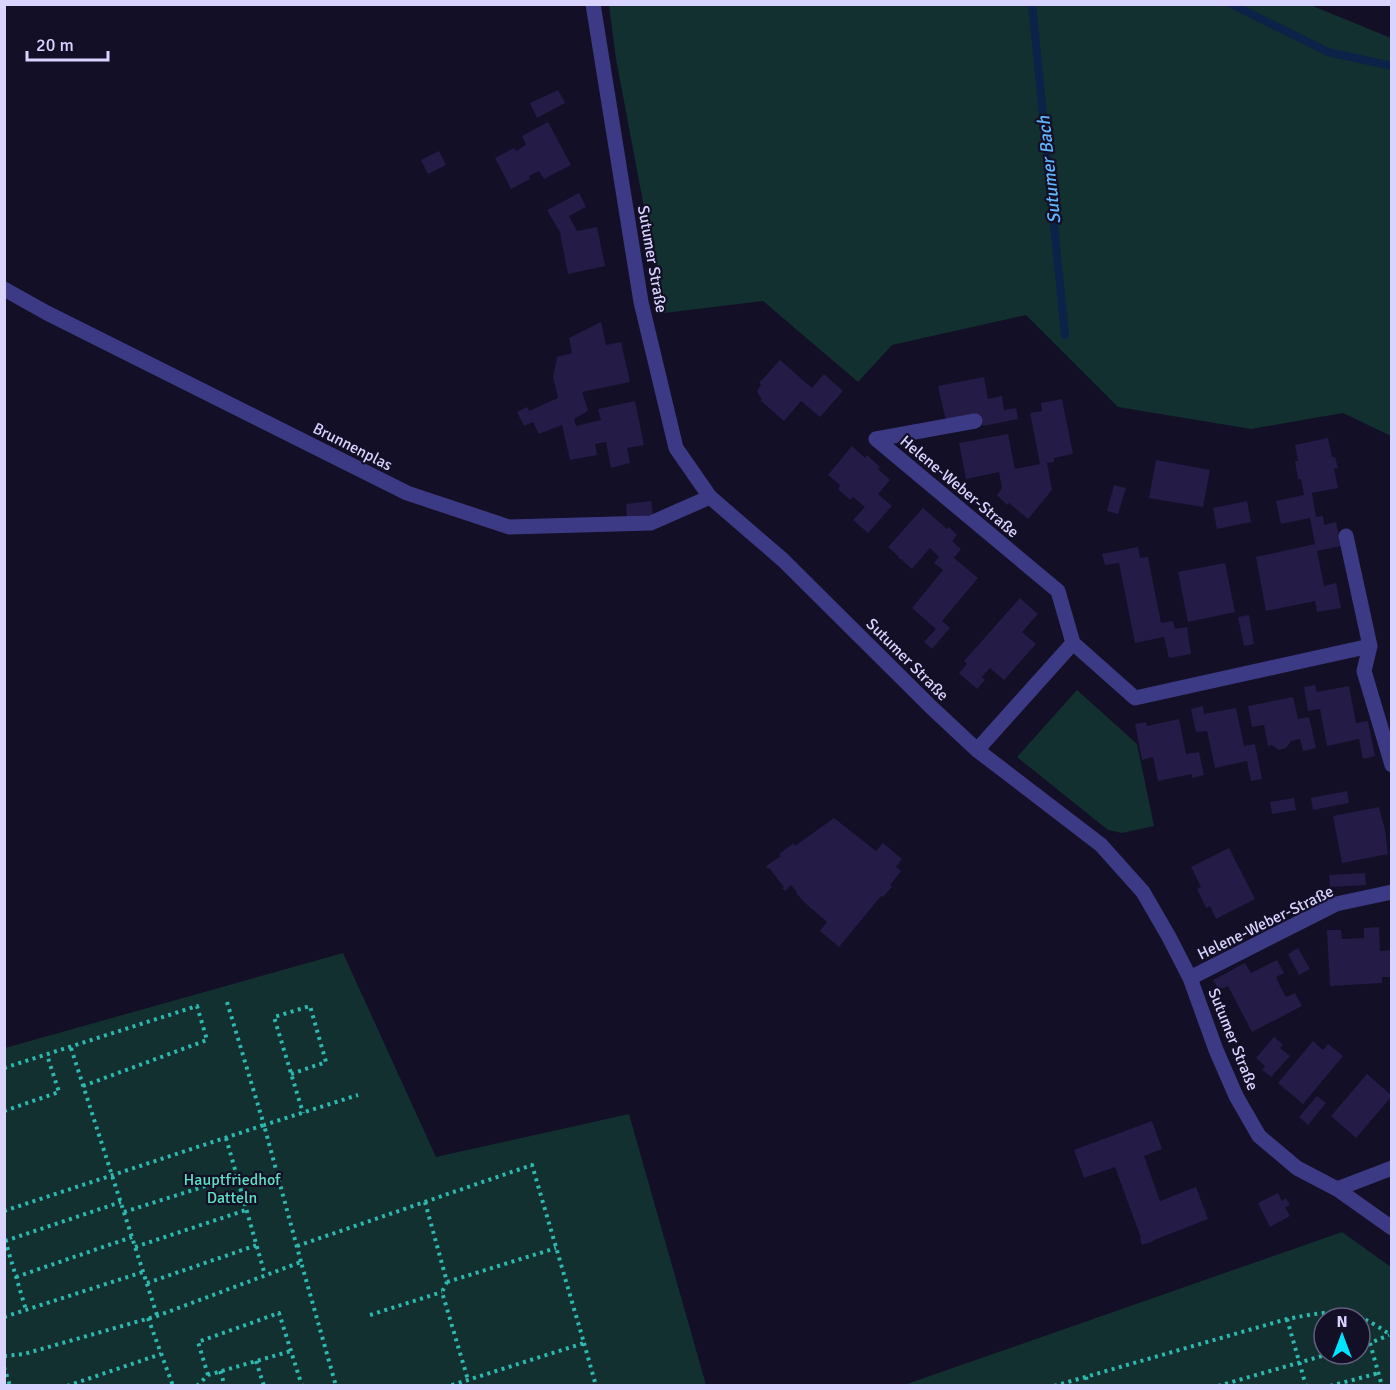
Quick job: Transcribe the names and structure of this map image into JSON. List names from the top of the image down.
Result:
{
  "streets": {
    "street": ["Sutumer Straße", "Brunnenplas", "Helene-Weber-Straße"]
  },
  "crossings": [
    ["Sutumer Straße", "Brunnenplas"],
    ["Sutumer Straße", "Helene-Weber-Straße"]
  ],
  "water": ["Sutumer Bach"],
  "parks": ["Hauptfriedhof Datteln"],
  "scale_bar": "20 m",
  "north": "top"
}
